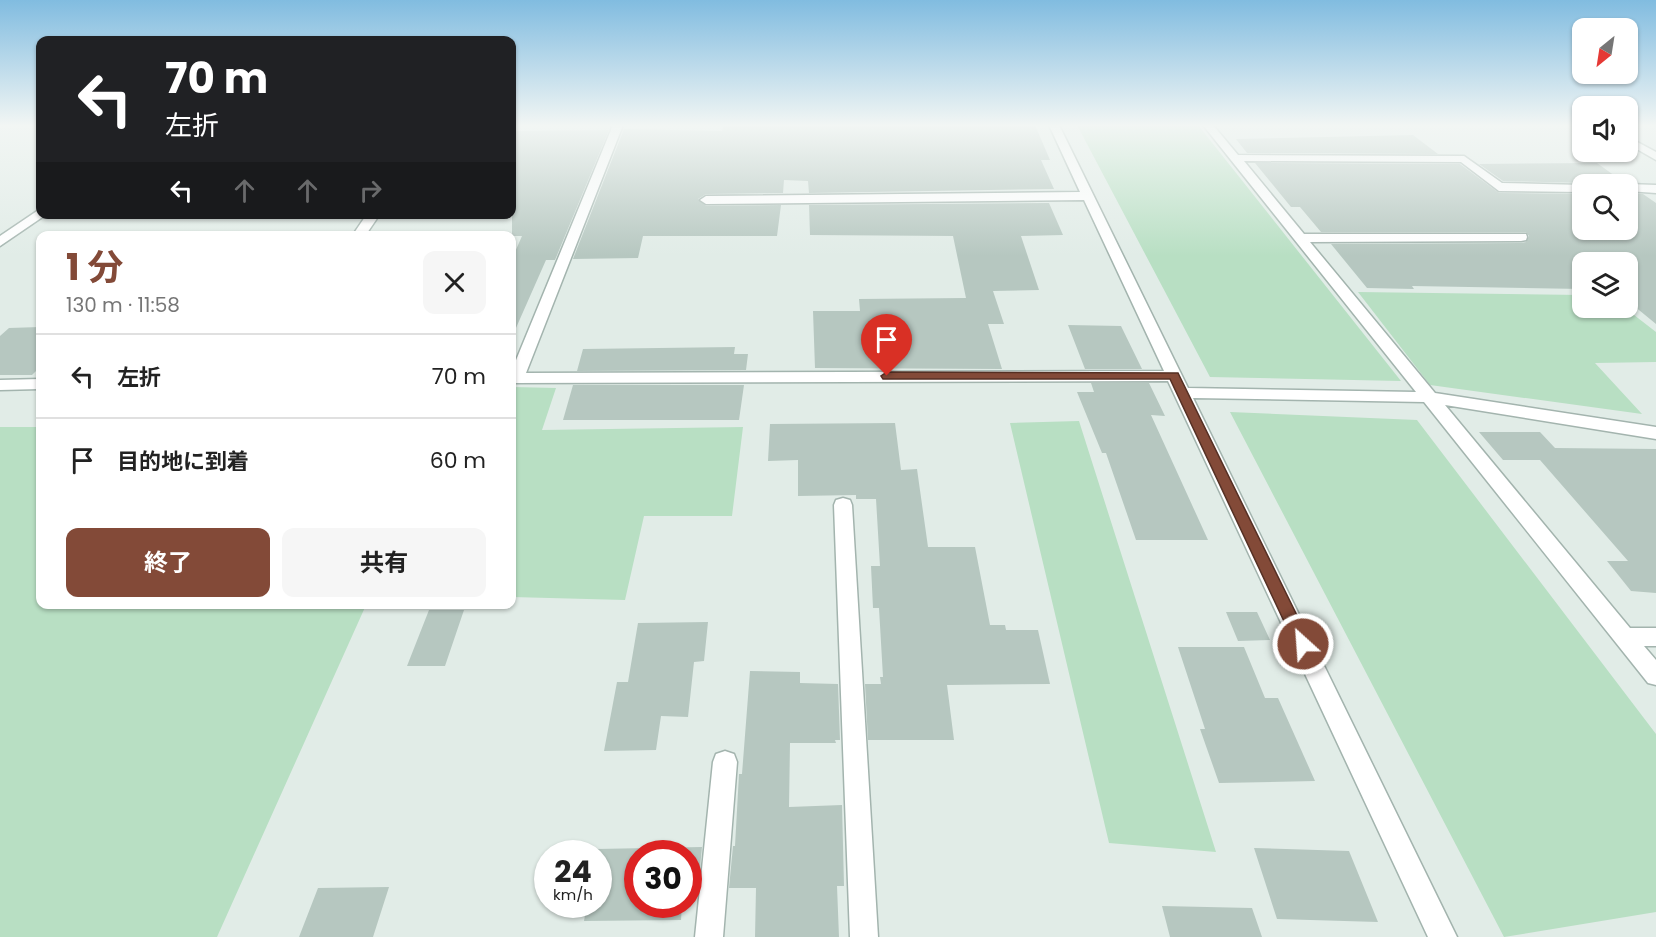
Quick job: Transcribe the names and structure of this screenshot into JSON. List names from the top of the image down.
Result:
{
  "north": "bottom left",
  "page": {
    "turn": ["70 m", "左折"],
    "heading": ["1 分", "130 m · 11:58"],
    "list": [
      {
        "name": "左折",
        "value": "70 m"
      },
      {
        "name": "目的地に到着",
        "value": "60 m"
      }
    ],
    "buttons": ["終了", "共有"],
    "speed": "24 km/h",
    "limit": "30"
  }
}
